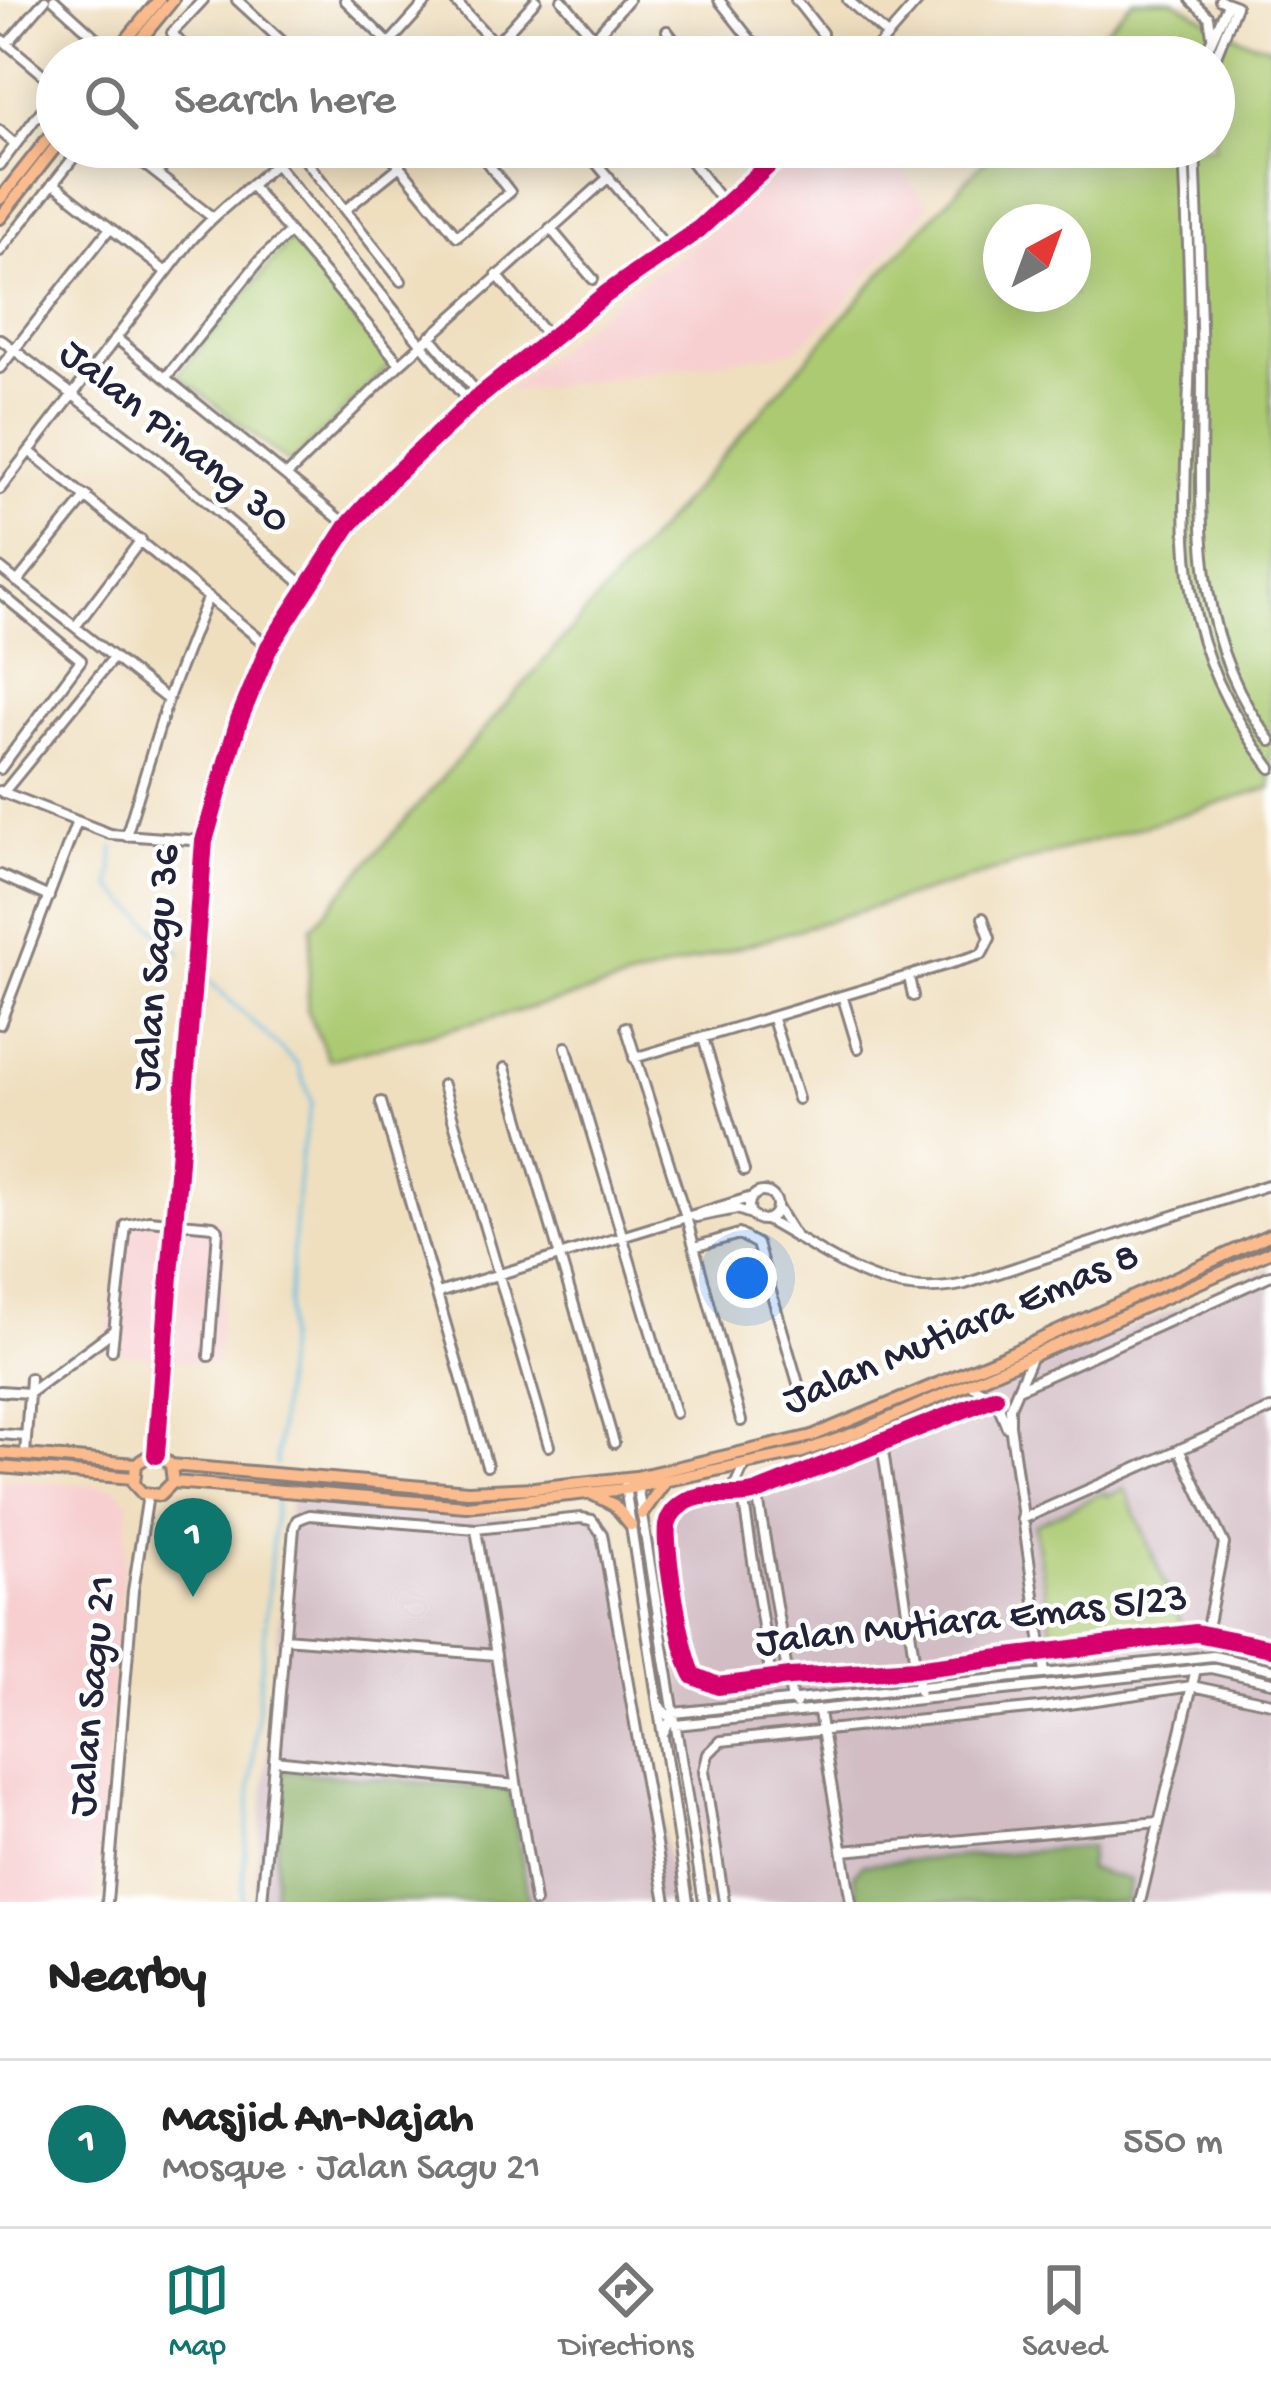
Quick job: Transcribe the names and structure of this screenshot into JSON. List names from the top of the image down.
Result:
{
  "streets": {
    "main road": ["Jalan Mutiara Emas 8"],
    "street": [
      "Jalan Pinang 30",
      "Jalan Sagu 36",
      "Jalan Mutiara Emas 5/23",
      "Jalan Sagu 21"
    ]
  },
  "crossings": [
    ["Jalan Pinang 30", "Jalan Sagu 36"],
    ["Jalan Sagu 36", "Jalan Mutiara Emas 8"],
    ["Jalan Sagu 36", "Jalan Sagu 21"],
    ["Jalan Mutiara Emas 8", "Jalan Sagu 21"]
  ],
  "north": "top right",
  "page": {
    "search": "Search here",
    "pins": "1",
    "heading": "Nearby",
    "list": [
      {
        "mark": "1",
        "name": "Masjid An-Najah",
        "note": "Mosque · Jalan Sagu 21",
        "value": "550 m"
      }
    ],
    "nav": ["Map", "Directions", "Saved"]
  }
}
